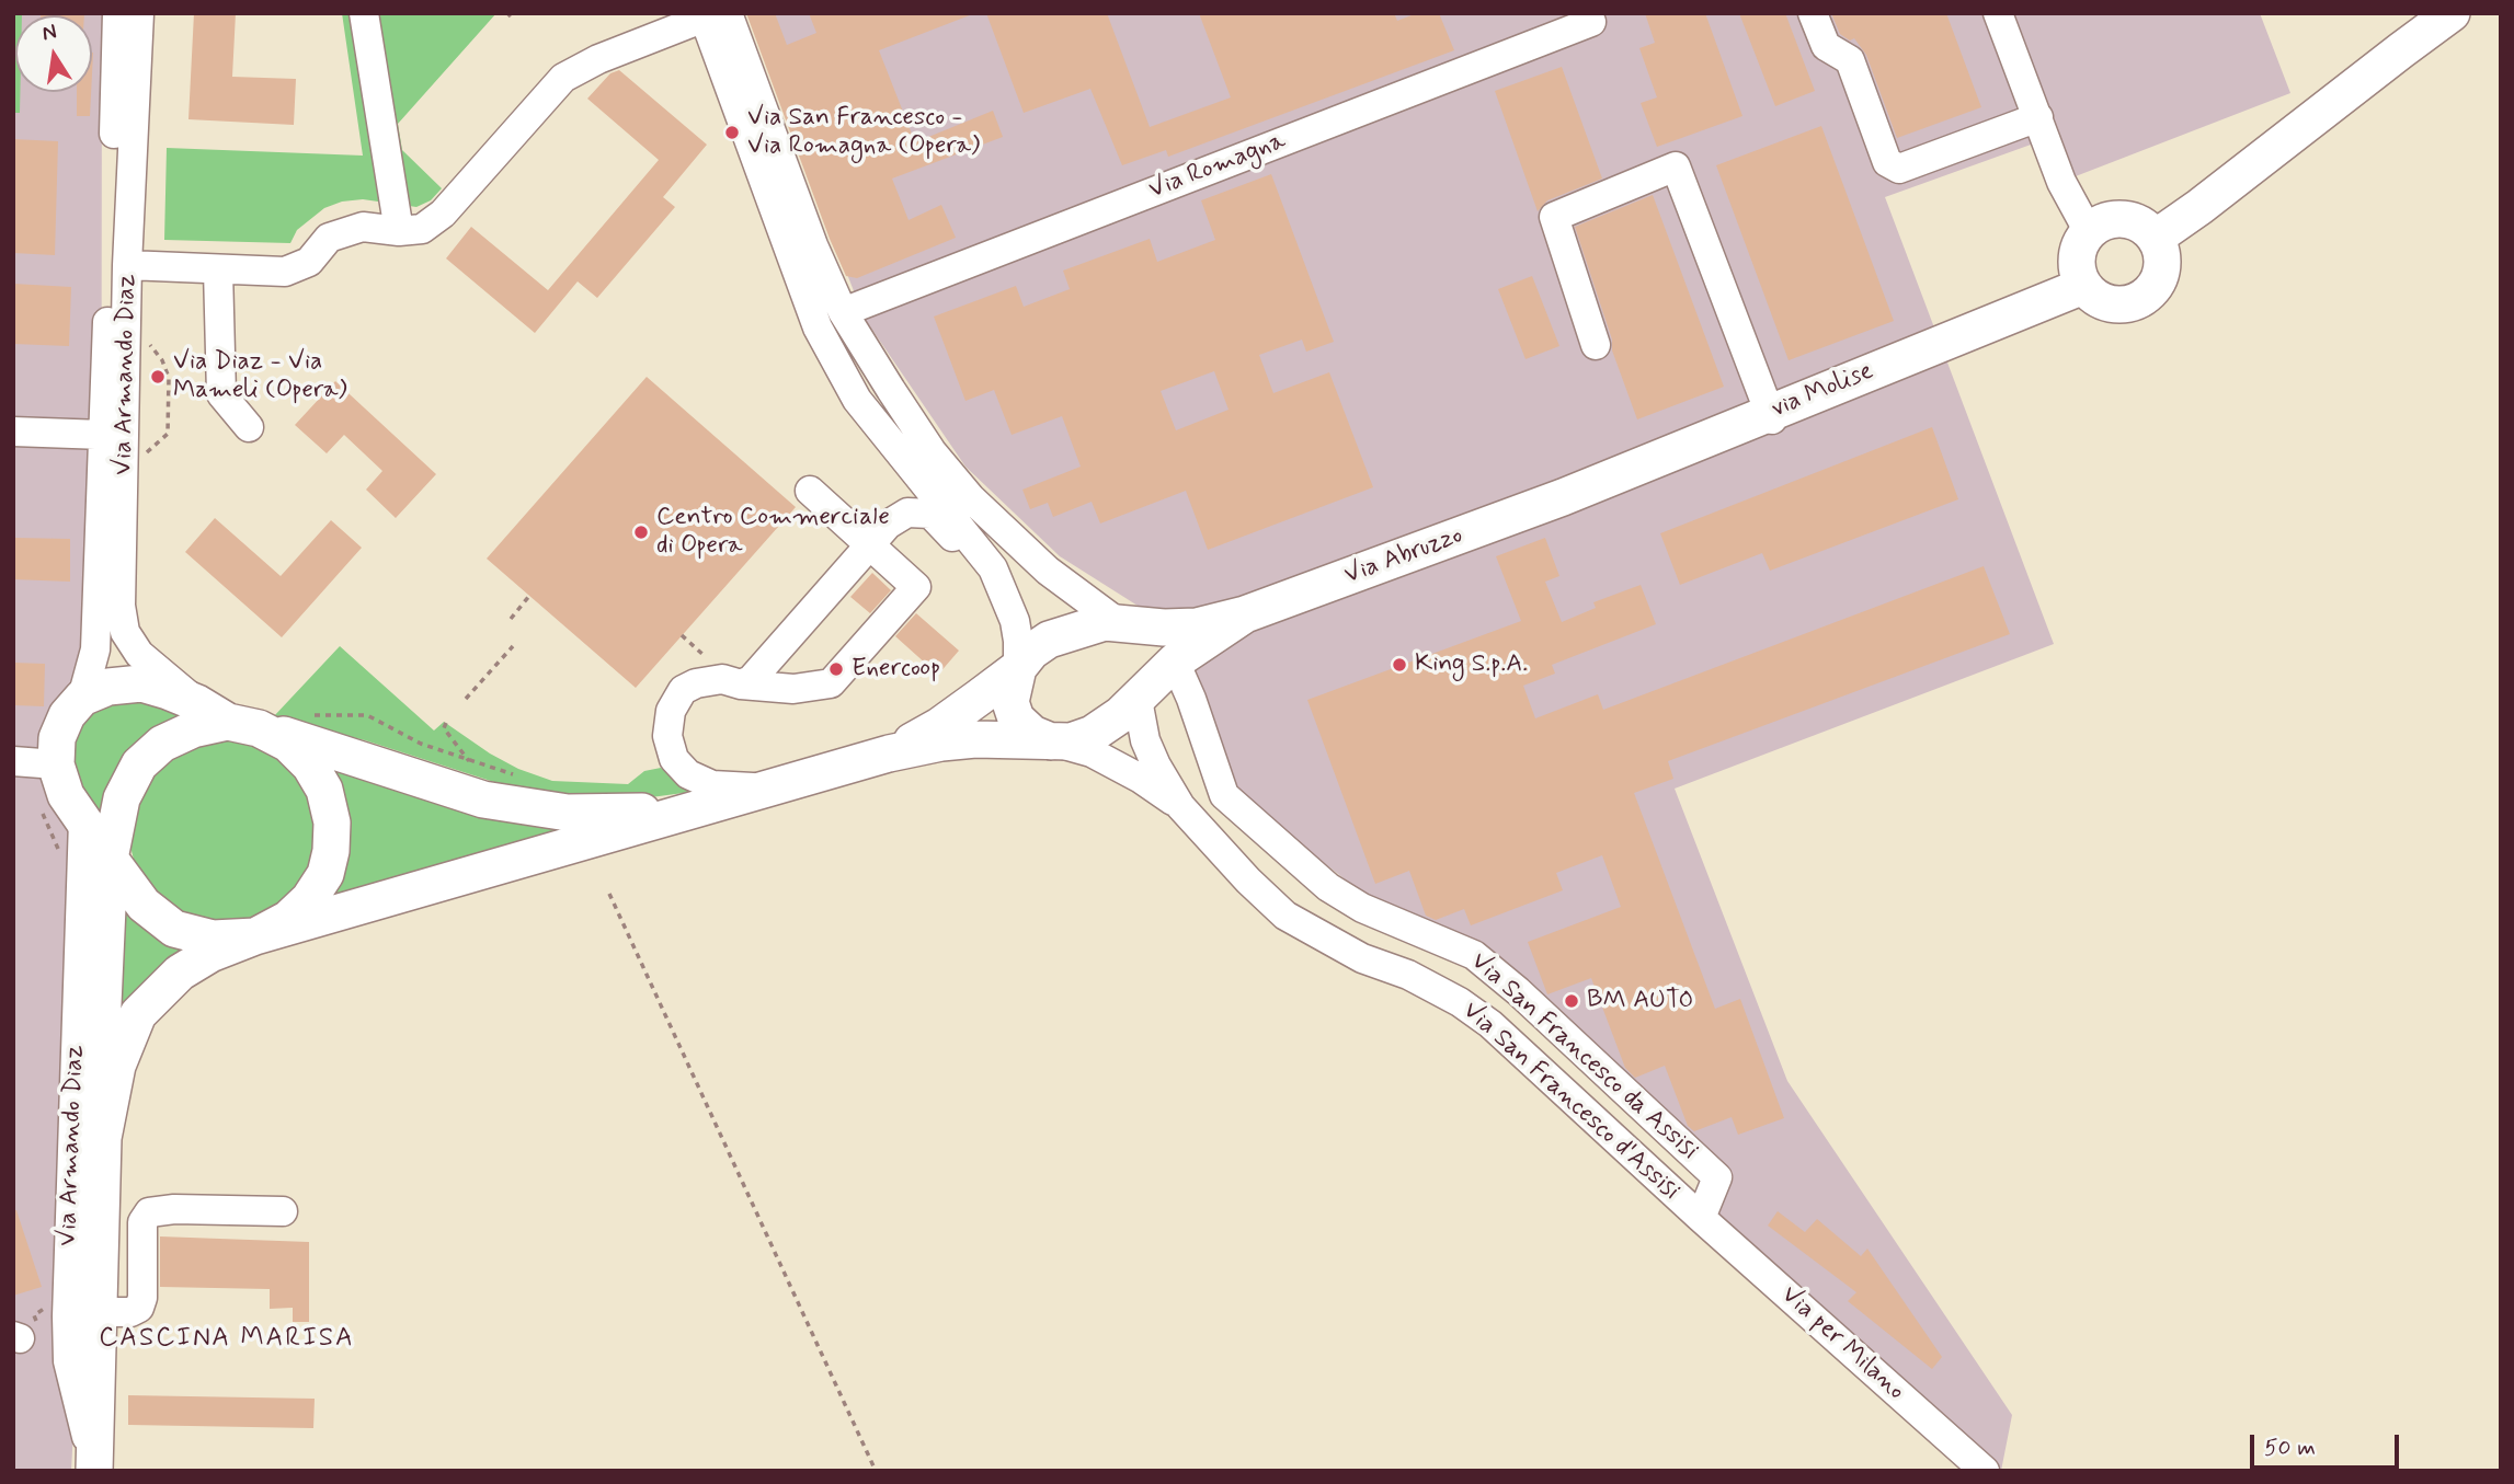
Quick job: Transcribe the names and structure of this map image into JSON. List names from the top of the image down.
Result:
{
  "streets": {
    "main road": ["Via Armando Diaz", "via Molise", "Via Abruzzo"],
    "street": [
      "Via Romagna",
      "Via San Francesco da Assisi",
      "Via San Francesco d'Assisi",
      "Via per Milano"
    ]
  },
  "crossings": [
    ["via Molise", "Via Abruzzo"],
    ["Via Abruzzo", "Via San Francesco da Assisi"],
    ["Via Abruzzo", "Via San Francesco d'Assisi"],
    ["Via San Francesco da Assisi", "Via San Francesco d'Assisi"],
    ["Via San Francesco da Assisi", "Via per Milano"],
    ["Via San Francesco d'Assisi", "Via per Milano"]
  ],
  "districts": ["CASCINA MARISA"],
  "places": [
    "Via San Francesco - Via Romagna (Opera)",
    "Via Diaz - Via Mameli (Opera)",
    "Centro Commerciale di Opera",
    "King S.p.A.",
    "Enercoop",
    "BM AUTO"
  ],
  "scale_bar": "50 m",
  "north": "top"
}
